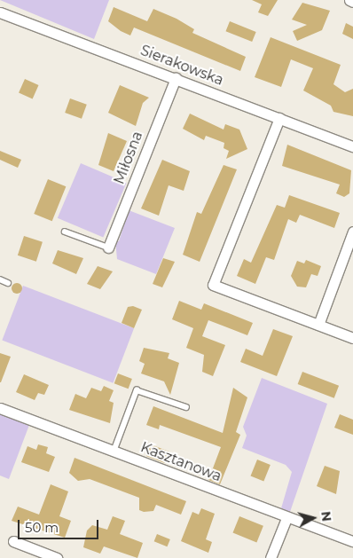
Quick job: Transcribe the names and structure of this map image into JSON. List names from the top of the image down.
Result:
{
  "streets": {
    "street": ["Sierakowska", "Miłosna", "Kasztanowa"]
  },
  "crossings": [
    ["Sierakowska", "Miłosna"]
  ],
  "scale_bar": "50 m",
  "north": "right"
}
